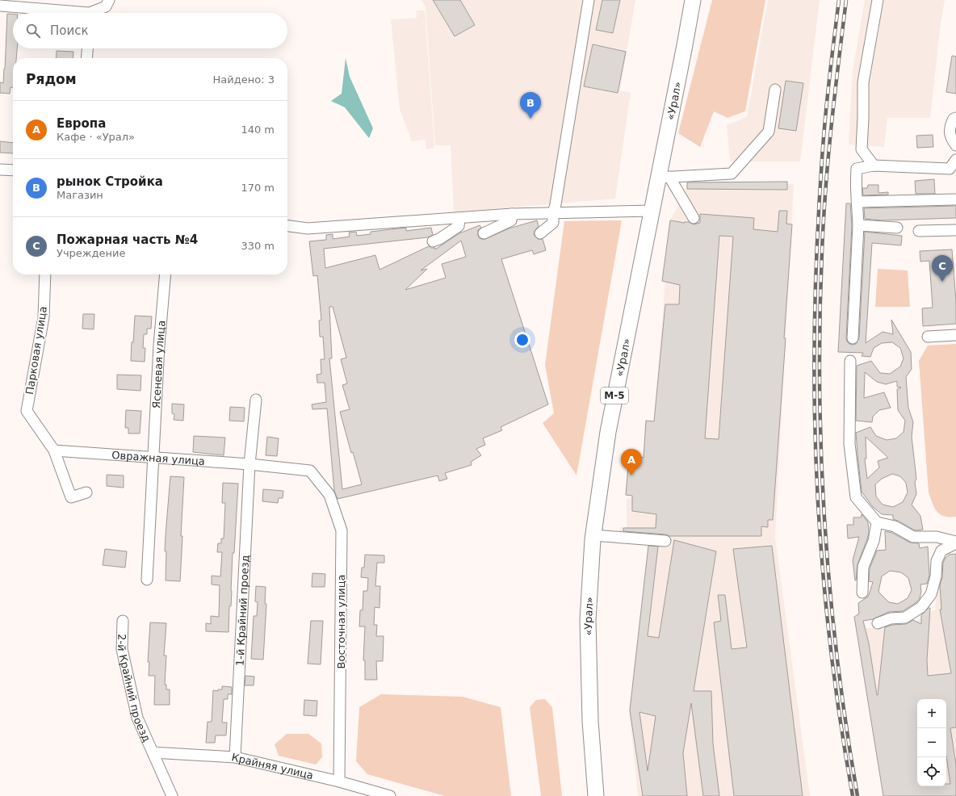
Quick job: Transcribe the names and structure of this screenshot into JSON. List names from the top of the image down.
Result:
{
  "streets": {
    "highway": ["«Урал»", "М-5"],
    "street": [
      "Парковая улица",
      "Ясеневая улица",
      "Овражная улица",
      "1-й Крайний проезд",
      "Восточная улица",
      "2-й Крайний проезд",
      "Крайняя улица"
    ]
  },
  "crossings": [
    ["Парковая улица", "Овражная улица"],
    ["Ясеневая улица", "Овражная улица"],
    ["Овражная улица", "1-й Крайний проезд"],
    ["Овражная улица", "Восточная улица"],
    ["1-й Крайний проезд", "Крайняя улица"],
    ["Восточная улица", "Крайняя улица"],
    ["2-й Крайний проезд", "Крайняя улица"]
  ],
  "page": {
    "search": "Поиск",
    "heading": ["Рядом", "Найдено: 3"],
    "pins": ["B", "C", "A"],
    "list": [
      {
        "mark": "A",
        "name": "Европа",
        "note": "Кафе · «Урал»",
        "value": "140 m"
      },
      {
        "mark": "B",
        "name": "рынок Стройка",
        "note": "Магазин",
        "value": "170 m"
      },
      {
        "mark": "C",
        "name": "Пожарная часть №4",
        "note": "Учреждение",
        "value": "330 m"
      }
    ],
    "map_buttons": ["+", "−"]
  }
}
